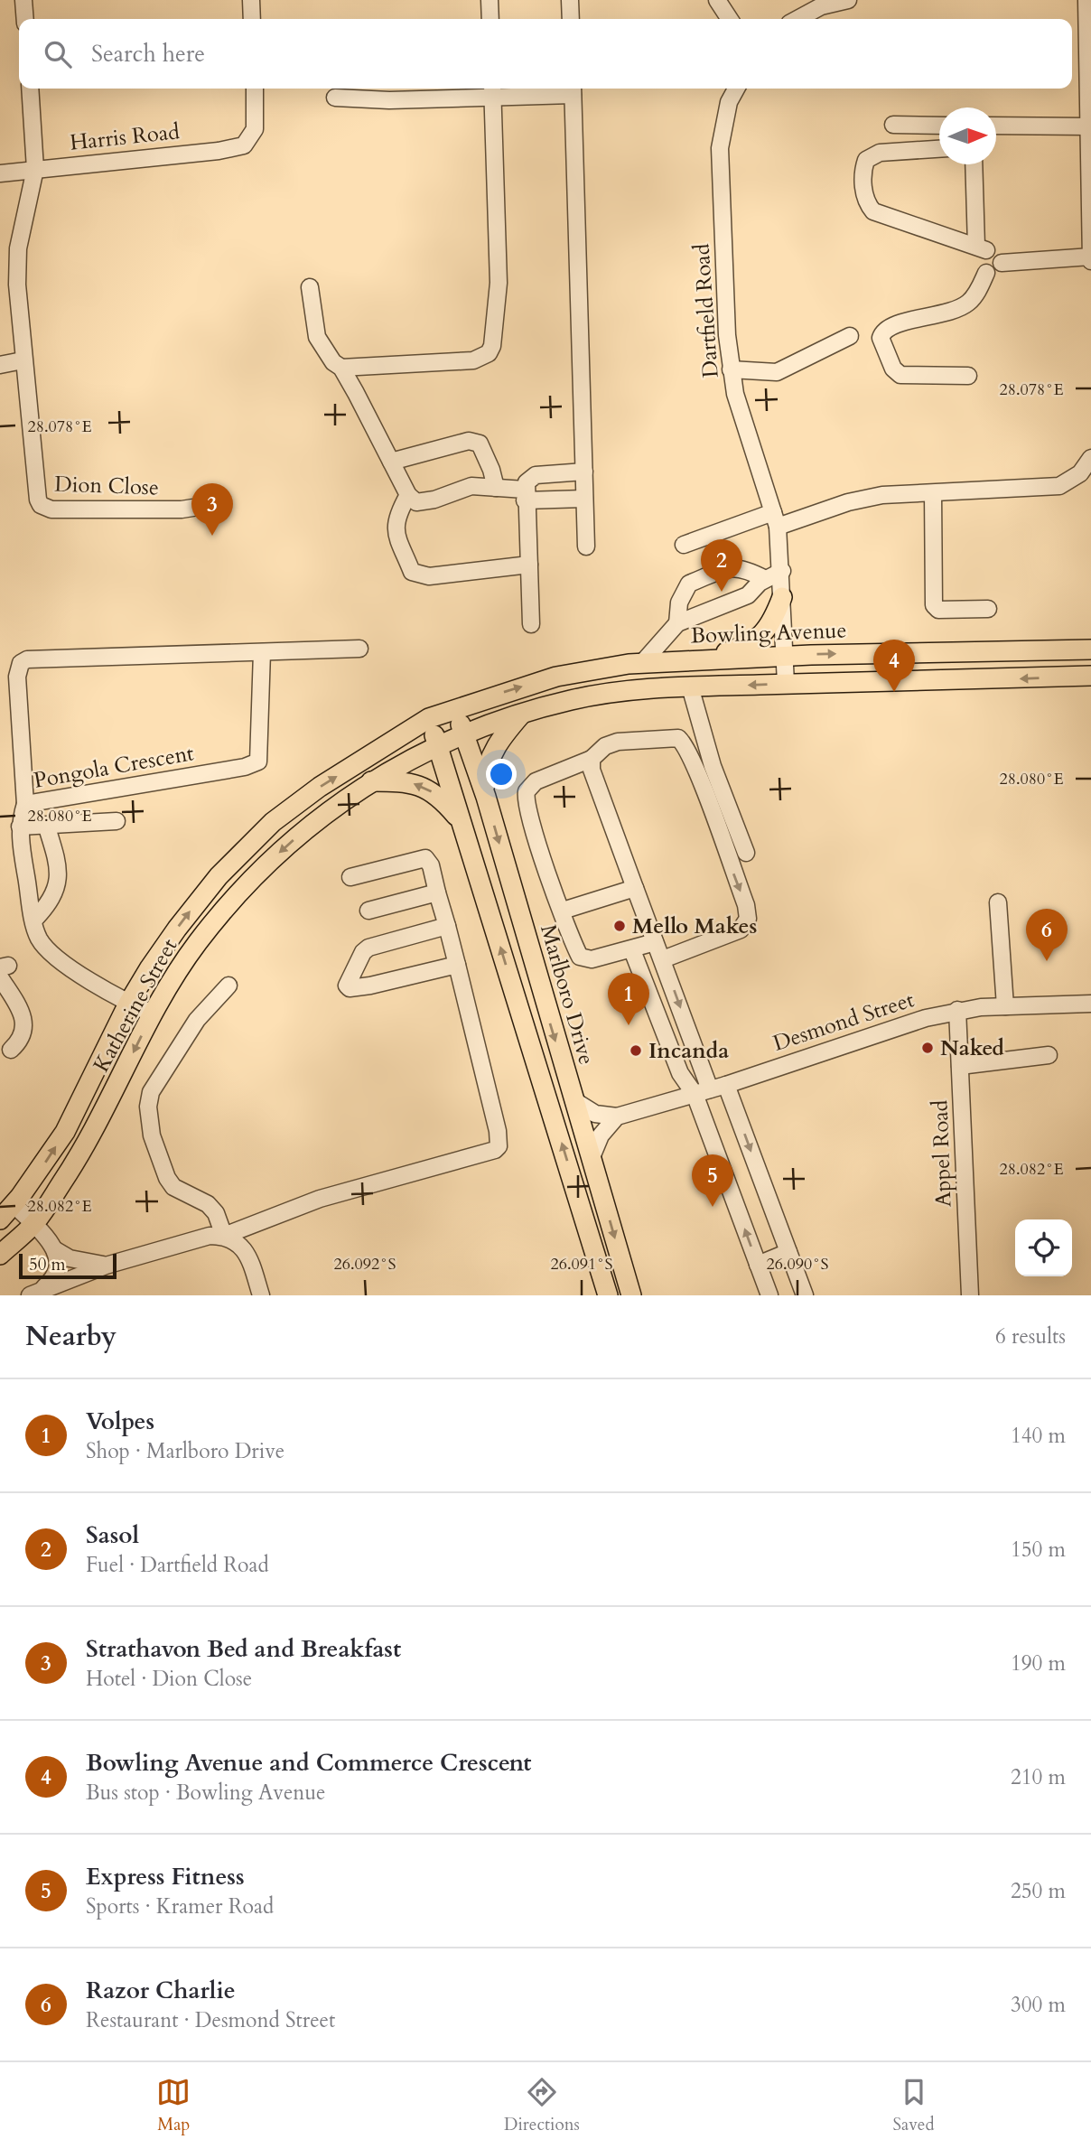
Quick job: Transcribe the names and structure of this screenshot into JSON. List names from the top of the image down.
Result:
{
  "streets": {
    "main road": ["Bowling Avenue", "Marlboro Drive", "Katherine Street"],
    "street": [
      "Harris Road",
      "Dartfield Road",
      "Dion Close",
      "Pongola Crescent",
      "Desmond Street",
      "Appel Road"
    ]
  },
  "crossings": [
    ["Dartfield Road", "Bowling Avenue"],
    ["Bowling Avenue", "Marlboro Drive"],
    ["Bowling Avenue", "Katherine Street"],
    ["Pongola Crescent", "Katherine Street"],
    ["Marlboro Drive", "Katherine Street"],
    ["Desmond Street", "Appel Road"]
  ],
  "places": ["Mello Makes", "Naked", "Incanda"],
  "scale_bar": "50 m",
  "north": "right",
  "page": {
    "search": "Search here",
    "pins": [
      "3",
      "2",
      "4",
      "6",
      "1",
      "5"
    ],
    "scale": "50 m",
    "heading": ["Nearby", "6 results"],
    "list": [
      {
        "mark": "1",
        "name": "Volpes",
        "note": "Shop · Marlboro Drive",
        "value": "140 m"
      },
      {
        "mark": "2",
        "name": "Sasol",
        "note": "Fuel · Dartfield Road",
        "value": "150 m"
      },
      {
        "mark": "3",
        "name": "Strathavon Bed and Breakfast",
        "note": "Hotel · Dion Close",
        "value": "190 m"
      },
      {
        "mark": "4",
        "name": "Bowling Avenue and Commerce Crescent",
        "note": "Bus stop · Bowling Avenue",
        "value": "210 m"
      },
      {
        "mark": "5",
        "name": "Express Fitness",
        "note": "Sports · Kramer Road",
        "value": "250 m"
      },
      {
        "mark": "6",
        "name": "Razor Charlie",
        "note": "Restaurant · Desmond Street",
        "value": "300 m"
      }
    ],
    "nav": ["Map", "Directions", "Saved"]
  },
  "coordinates": [
    "28.078°E",
    "28.080°E",
    "28.082°E",
    "26.092°S",
    "26.091°S",
    "26.090°S"
  ]
}
